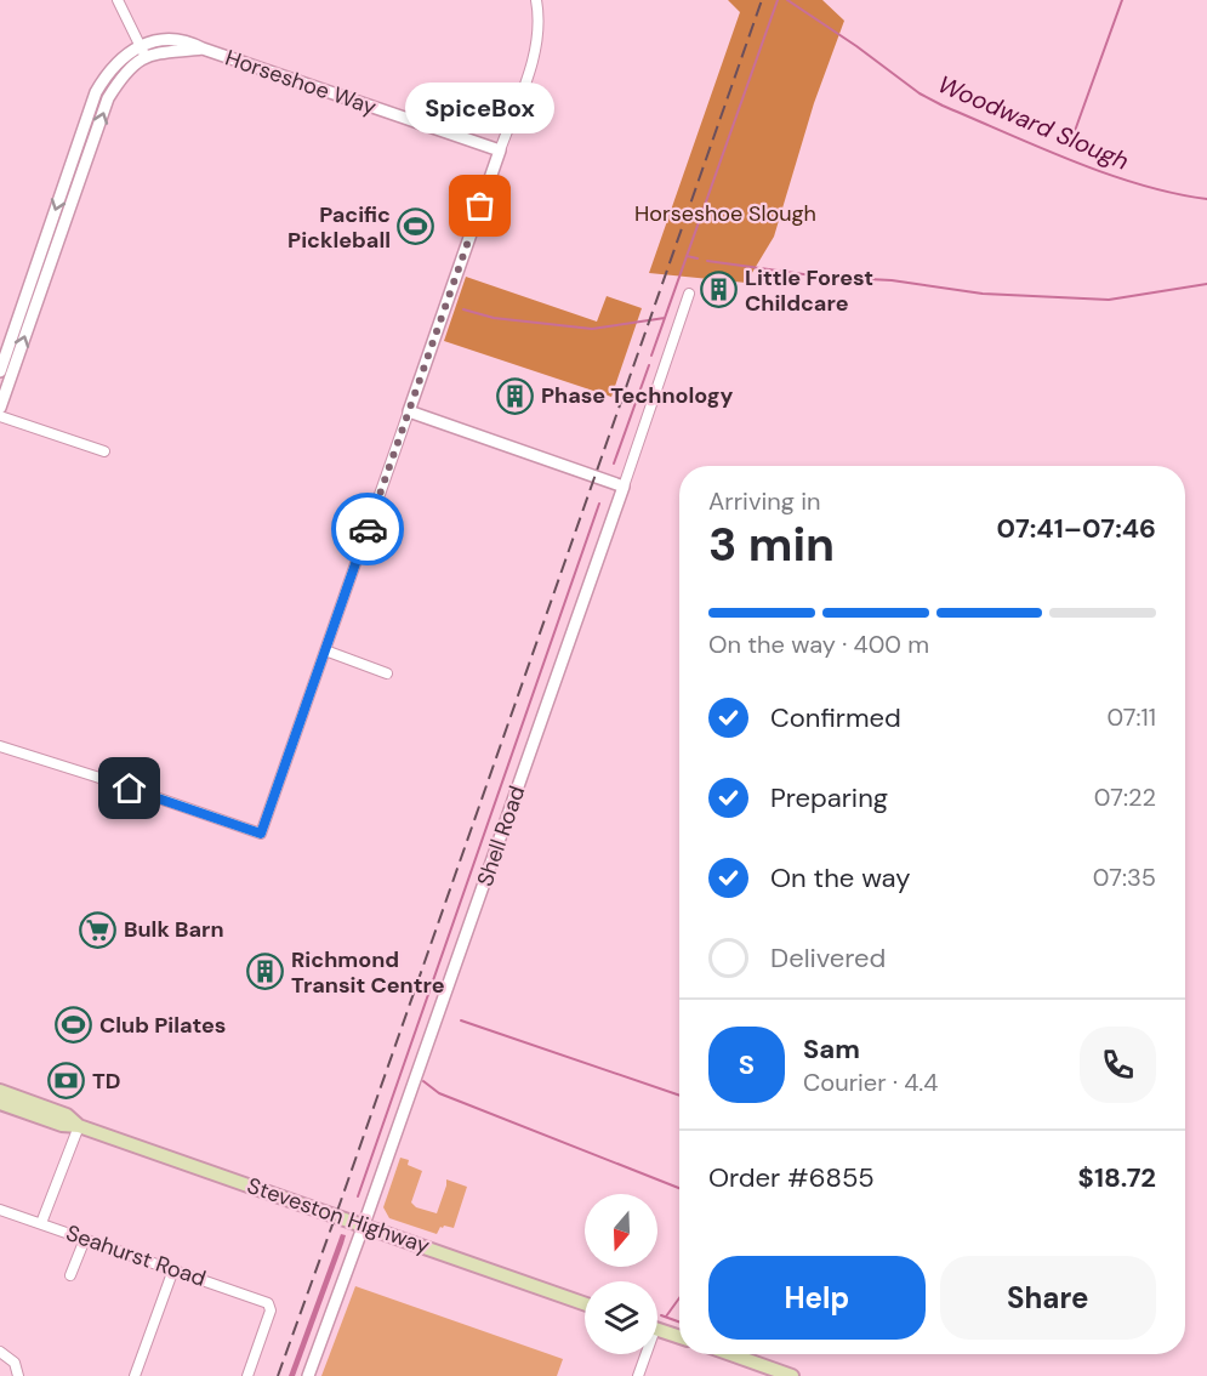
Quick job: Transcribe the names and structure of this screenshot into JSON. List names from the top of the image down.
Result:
{
  "streets": {
    "main road": ["Steveston Highway"],
    "street": ["Horseshoe Way", "Shell Road", "Seahurst Road"]
  },
  "crossings": [
    ["Shell Road", "Steveston Highway"]
  ],
  "water": ["Woodward Slough"],
  "parks": ["Horseshoe Slough"],
  "places": {
    "other": ["SpiceBox"],
    "sports": ["Pacific Pickleball", "Club Pilates"],
    "building": ["Little Forest Childcare", "Phase Technology", "Richmond Transit Centre"],
    "supermarket": ["Bulk Barn"],
    "bank": ["TD"]
  },
  "north": "bottom",
  "page": {
    "bubble": "SpiceBox",
    "heading": ["3 min", "Arriving in", "07:41–07:46"],
    "panel": [
      "Sam",
      "Courier · 4.4",
      "Order #6855",
      "$18.72"
    ],
    "bar": "On the way · 400 m",
    "list": [
      ["Confirmed", "07:11"],
      ["Preparing", "07:22"],
      ["On the way", "07:35"],
      "Delivered"
    ],
    "round": "S",
    "buttons": ["Help", "Share"]
  }
}
